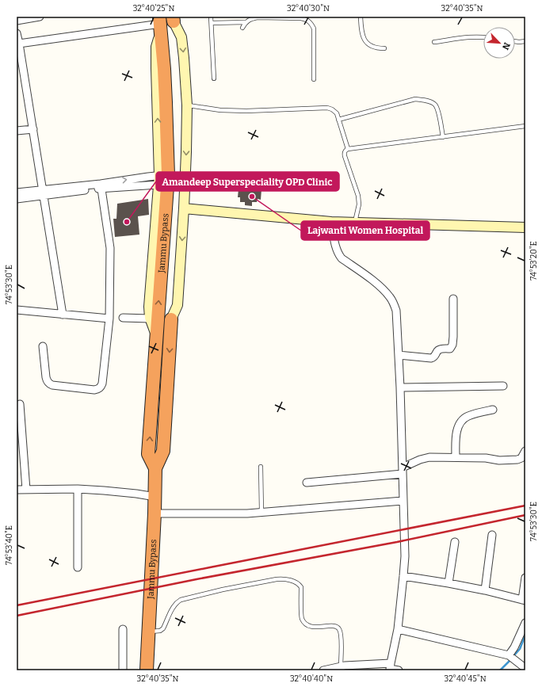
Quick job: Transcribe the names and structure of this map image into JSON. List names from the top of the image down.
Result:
{
  "streets": {
    "highway": ["Jammu Bypass"]
  },
  "places": ["Lajwanti Women Hospital", "Amandeep Superspeciality OPD Clinic"],
  "north": "bottom right",
  "coordinates": [
    "32°40'25\"N",
    "32°40'30\"N",
    "32°40'35\"N",
    "74°53'20\"E",
    "74°53'30\"E",
    "74°53'40\"E",
    "32°40'40\"N",
    "32°40'45\"N"
  ]
}
